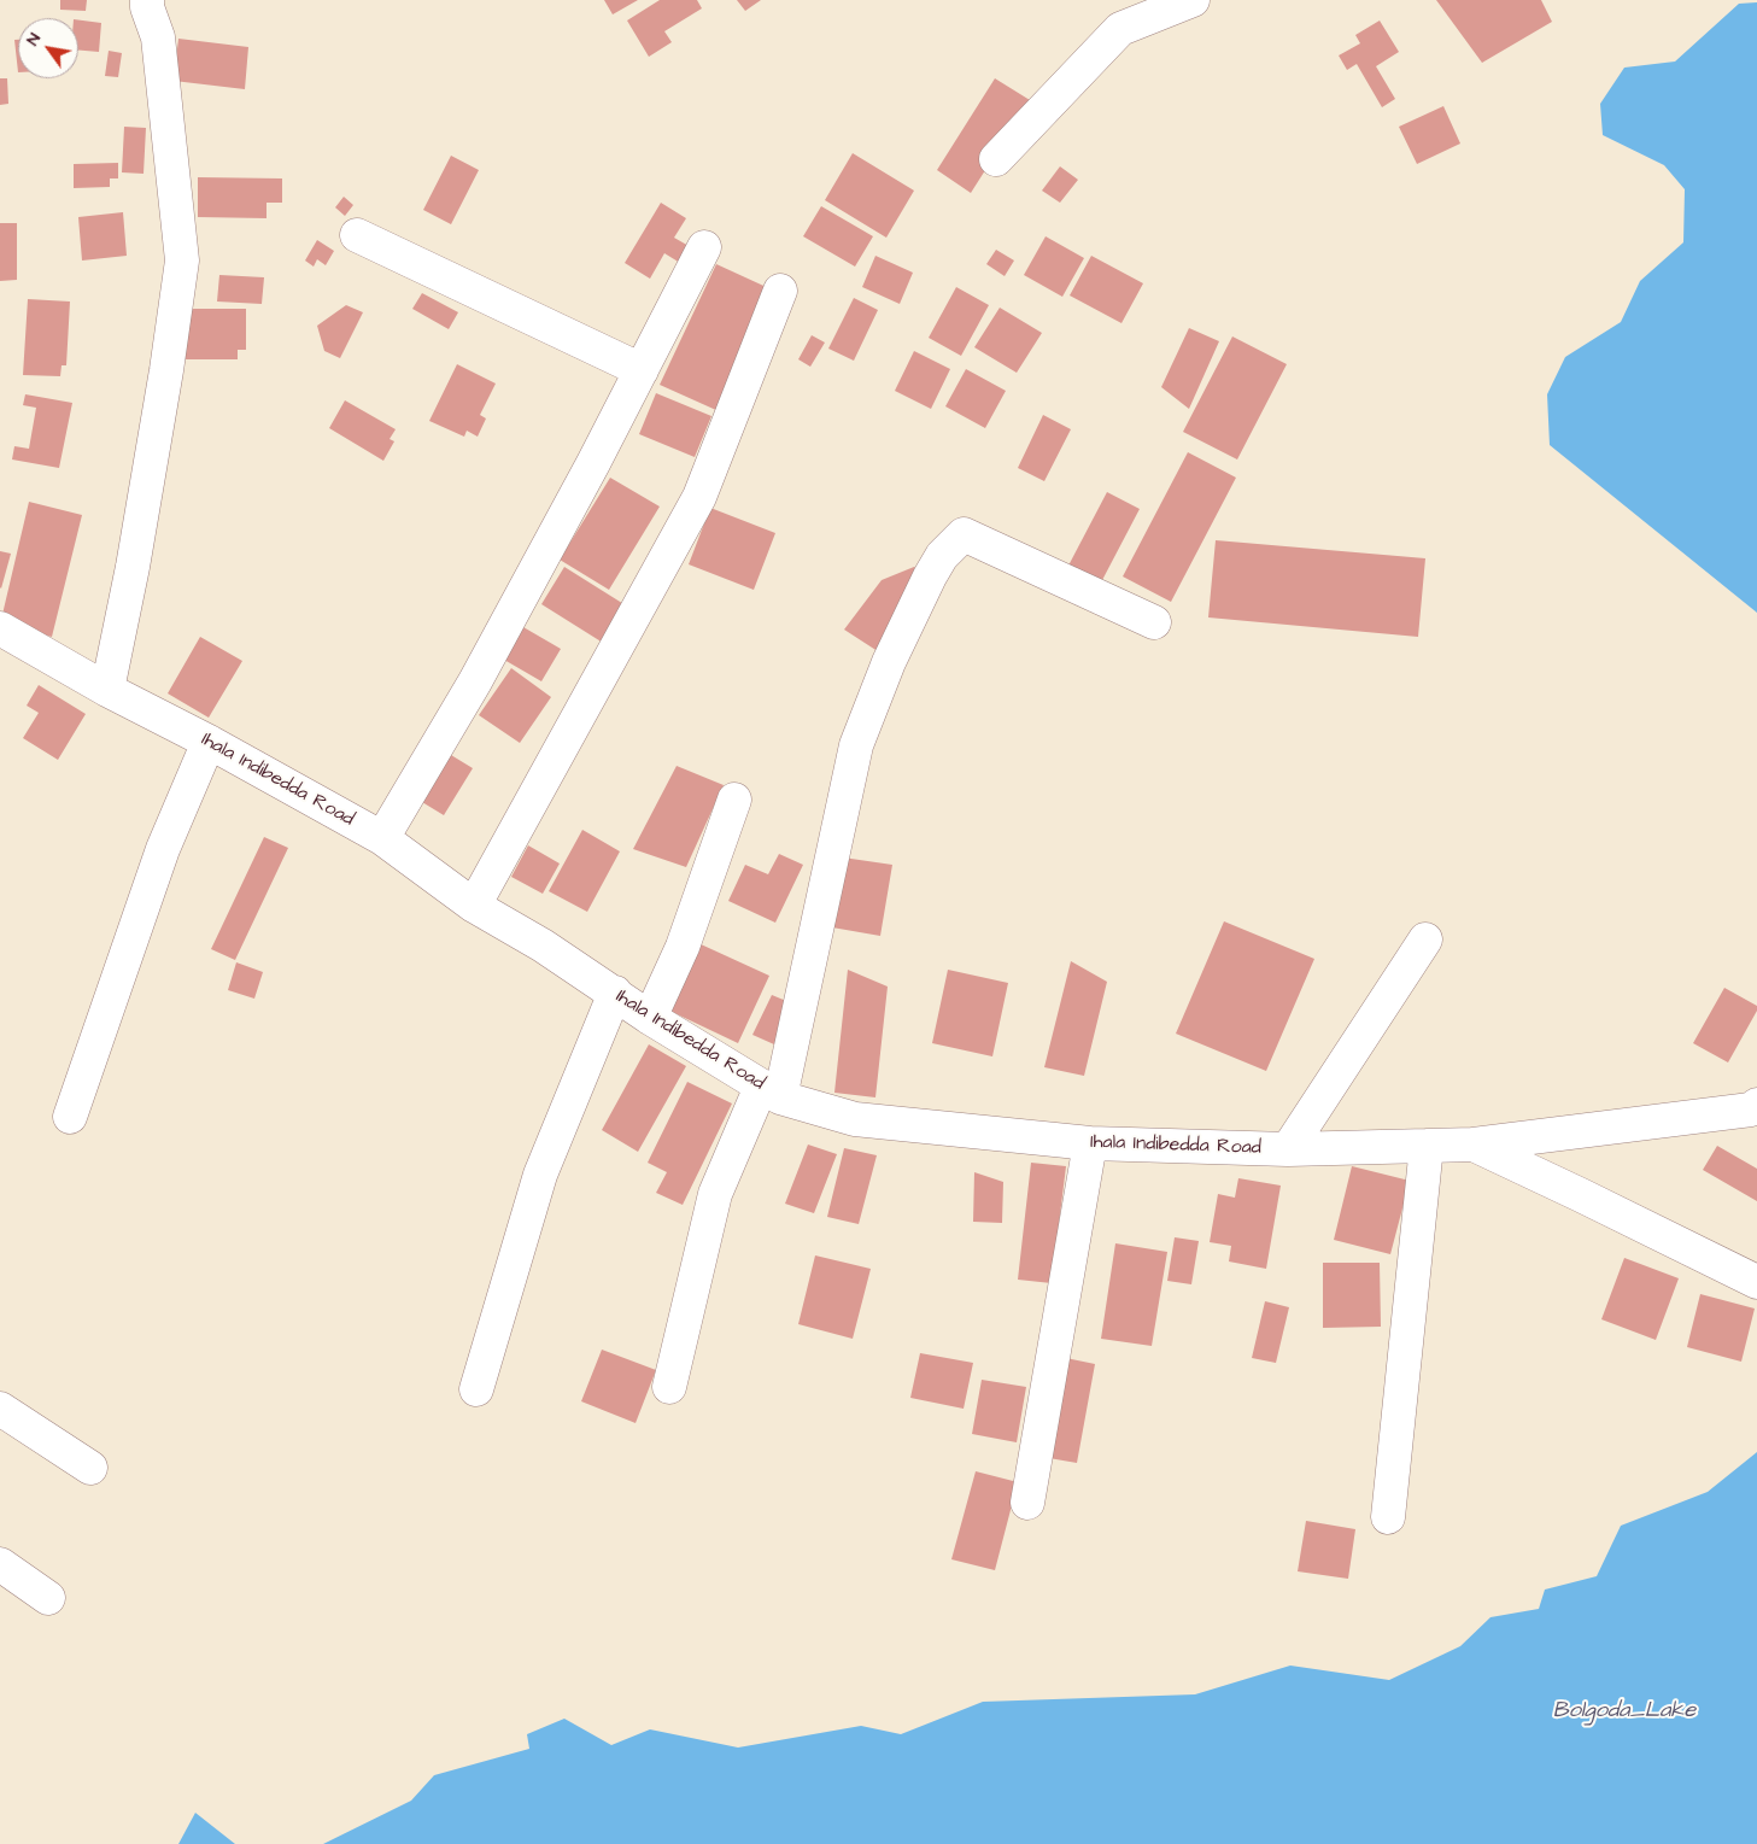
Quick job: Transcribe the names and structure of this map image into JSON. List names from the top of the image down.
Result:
{
  "streets": {
    "street": ["Ihala Indibedda Road"]
  },
  "water": ["Bolgoda_Lake"],
  "north": "top left"
}
